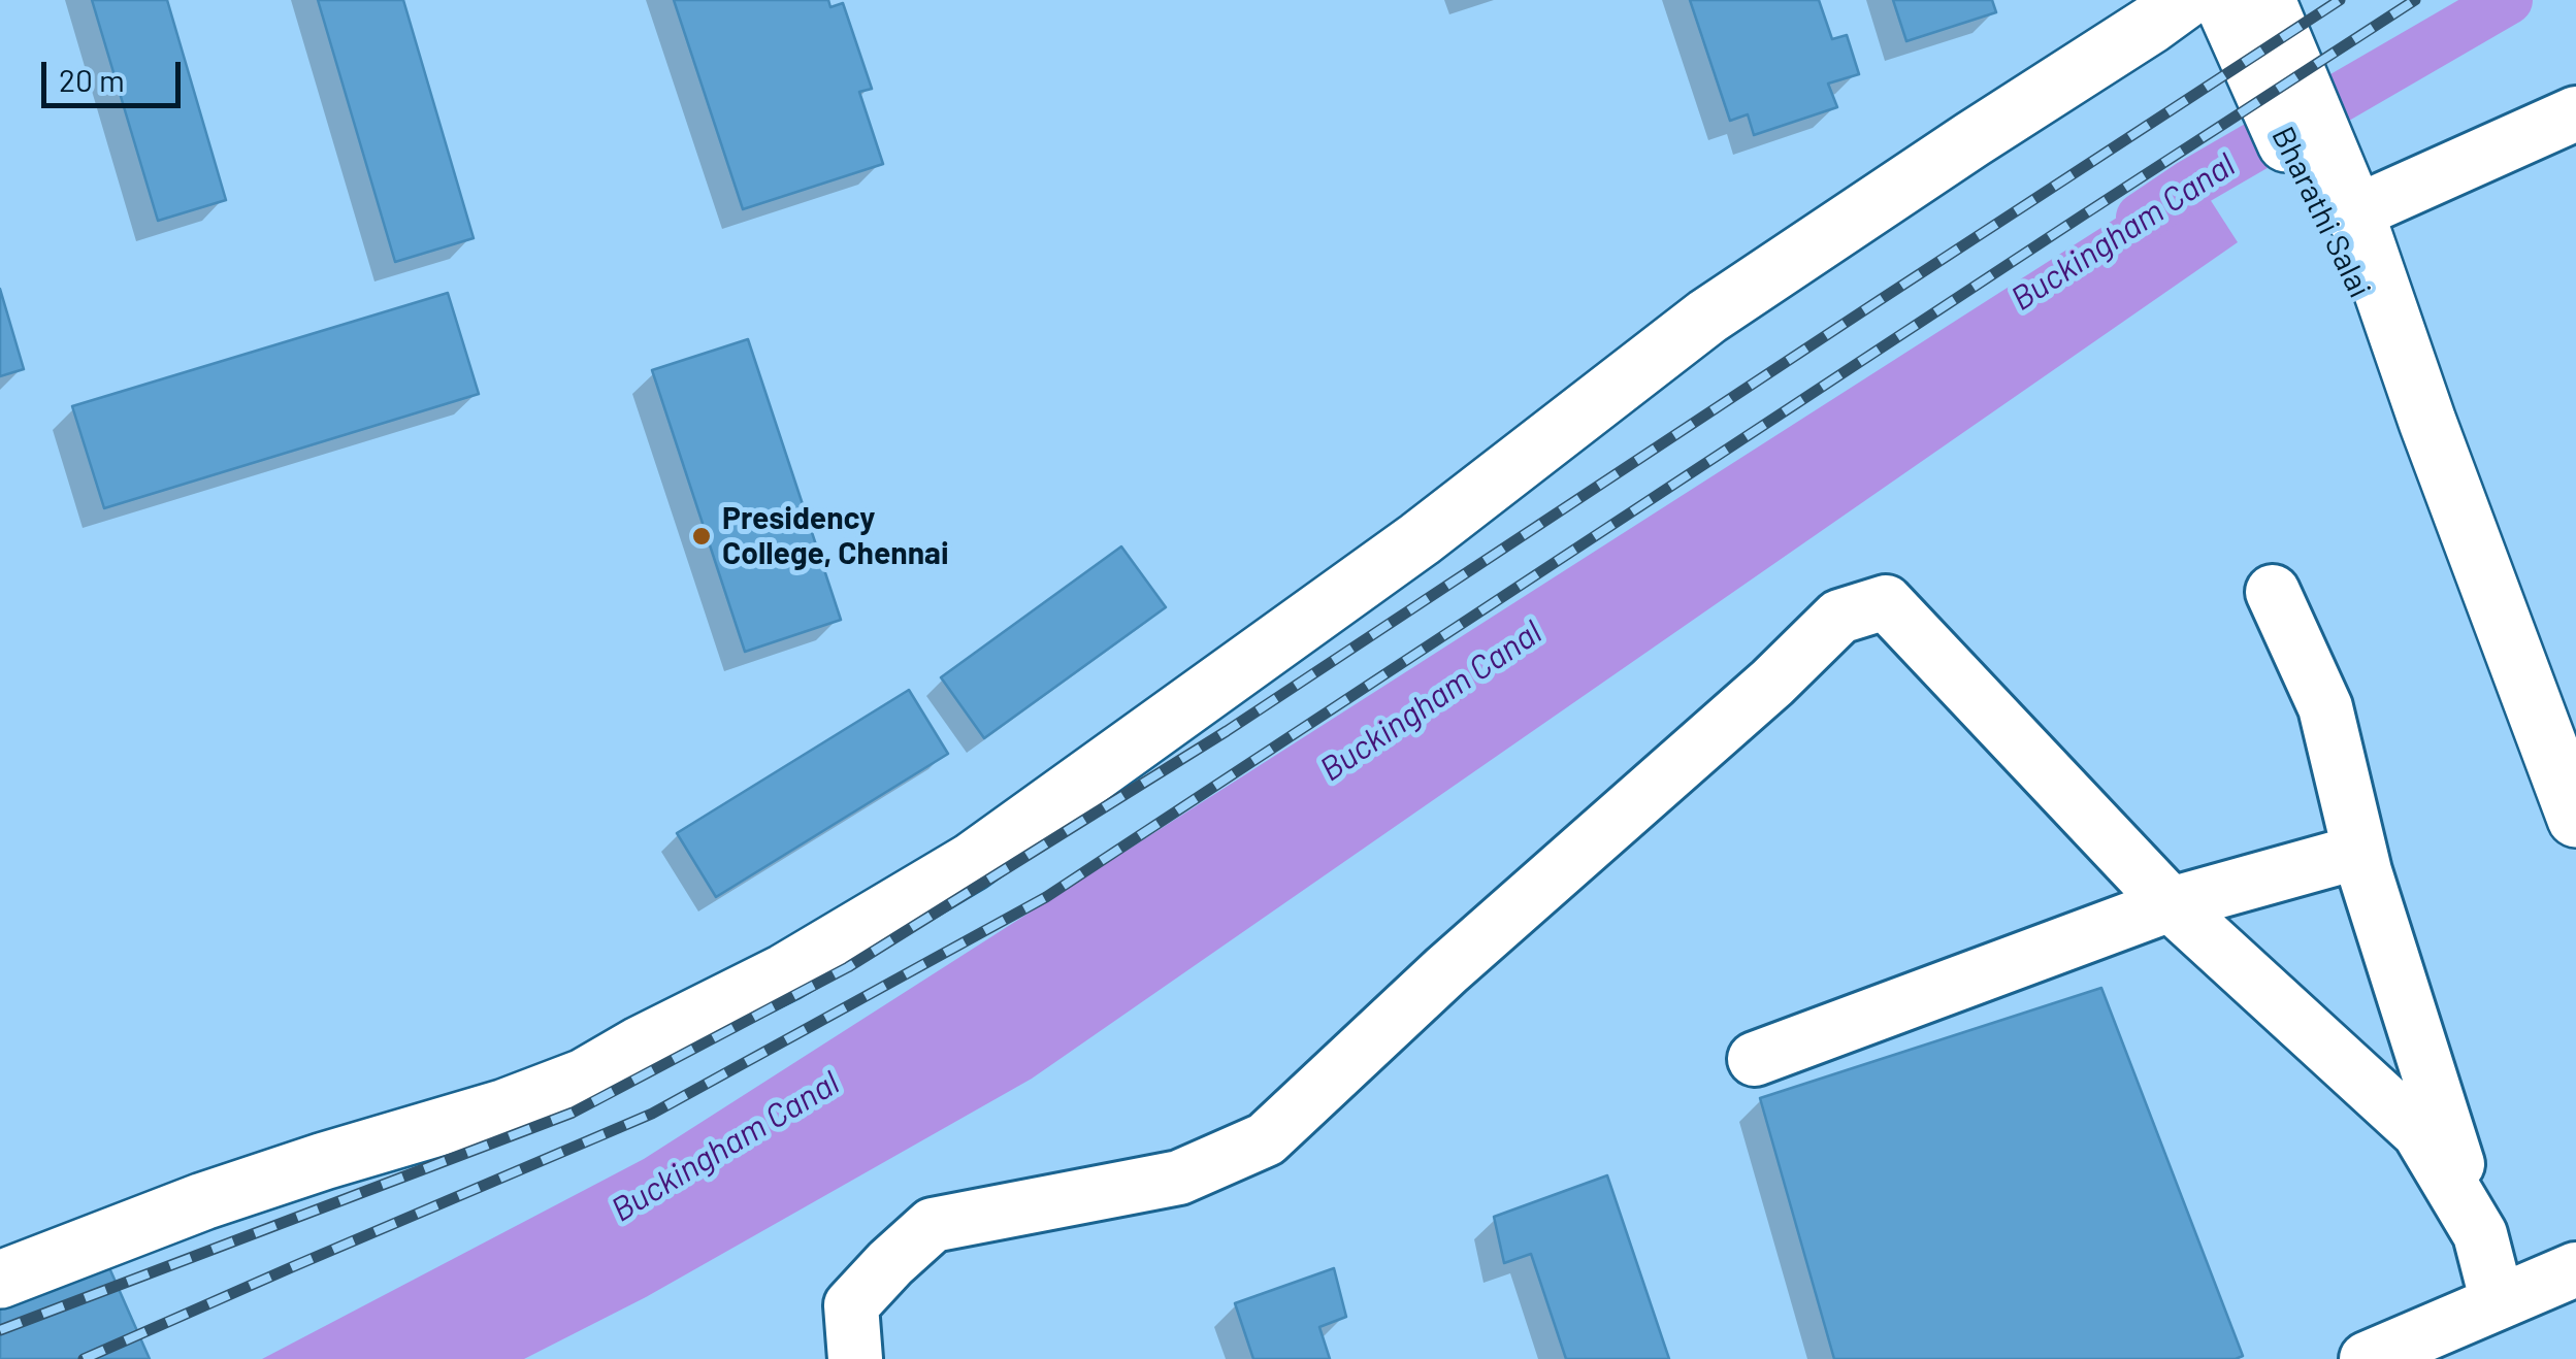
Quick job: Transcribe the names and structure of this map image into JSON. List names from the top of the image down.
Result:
{
  "streets": {
    "main road": ["Bharathi Salai"]
  },
  "water": ["Buckingham Canal"],
  "places": ["Presidency College, Chennai"],
  "scale_bar": "20 m"
}
